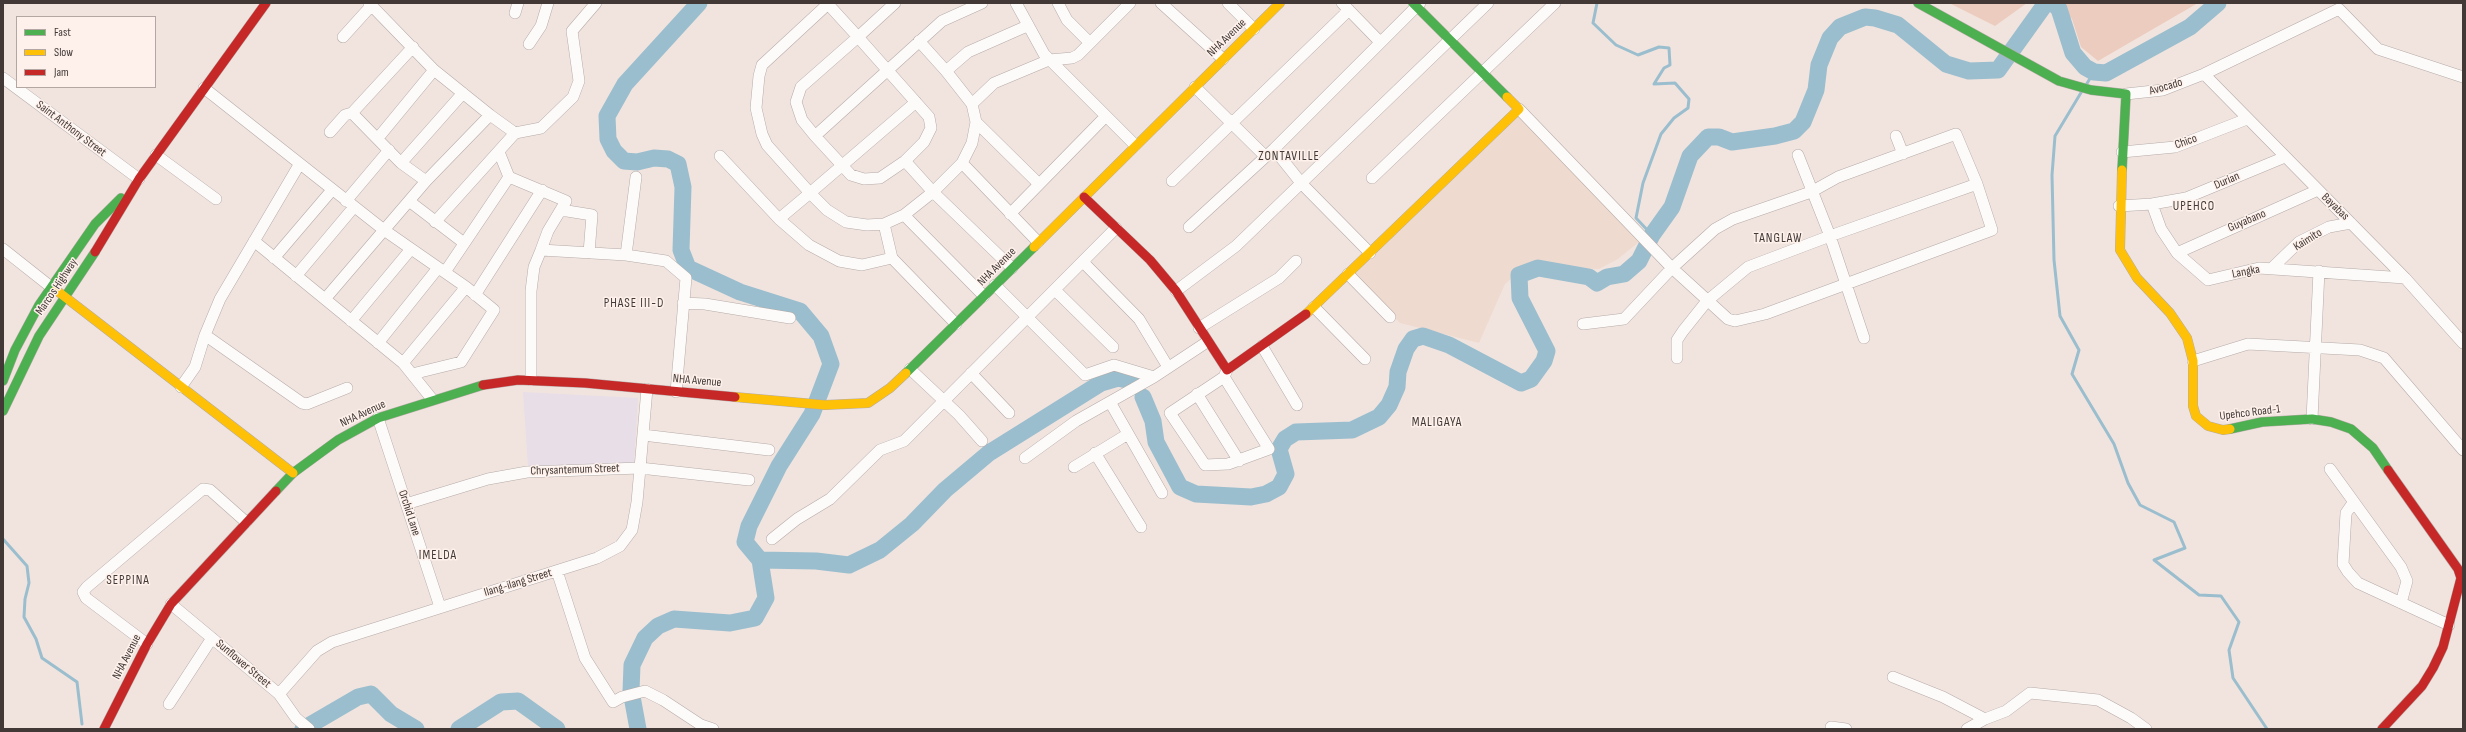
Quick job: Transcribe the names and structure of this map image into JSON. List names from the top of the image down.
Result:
{
  "streets": {
    "street": [
      "NHA Avenue",
      "Avocado",
      "Saint Anthony Street",
      "Chico",
      "Durian",
      "Bayabas",
      "Guyabano",
      "Kaimito",
      "Langka",
      "Marcos Highway",
      "Upehco Road-1",
      "Chrysantemum Street",
      "Orchid Lane",
      "Ilang-ilang Street",
      "Sunflower Street"
    ]
  },
  "crossings": [
    ["NHA Avenue", "Orchid Lane"],
    ["NHA Avenue", "Ilang-ilang Street"],
    ["NHA Avenue", "Sunflower Street"],
    ["Avocado", "Bayabas"],
    ["Avocado", "Upehco Road-1"],
    ["Saint Anthony Street", "Marcos Highway"],
    ["Chico", "Bayabas"],
    ["Chico", "Upehco Road-1"],
    ["Durian", "Bayabas"],
    ["Durian", "Langka"],
    ["Durian", "Upehco Road-1"],
    ["Bayabas", "Guyabano"],
    ["Bayabas", "Kaimito"],
    ["Bayabas", "Langka"],
    ["Guyabano", "Langka"],
    ["Kaimito", "Langka"],
    ["Chrysantemum Street", "Orchid Lane"],
    ["Chrysantemum Street", "Ilang-ilang Street"],
    ["Orchid Lane", "Ilang-ilang Street"],
    ["Ilang-ilang Street", "Sunflower Street"]
  ],
  "districts": [
    "ZONTAVILLE",
    "UPEHCO",
    "TANGLAW",
    "PHASE III-D",
    "MALIGAYA",
    "IMELDA",
    "SEPPINA"
  ],
  "legend": ["Fast", "Slow", "Jam"]
}
